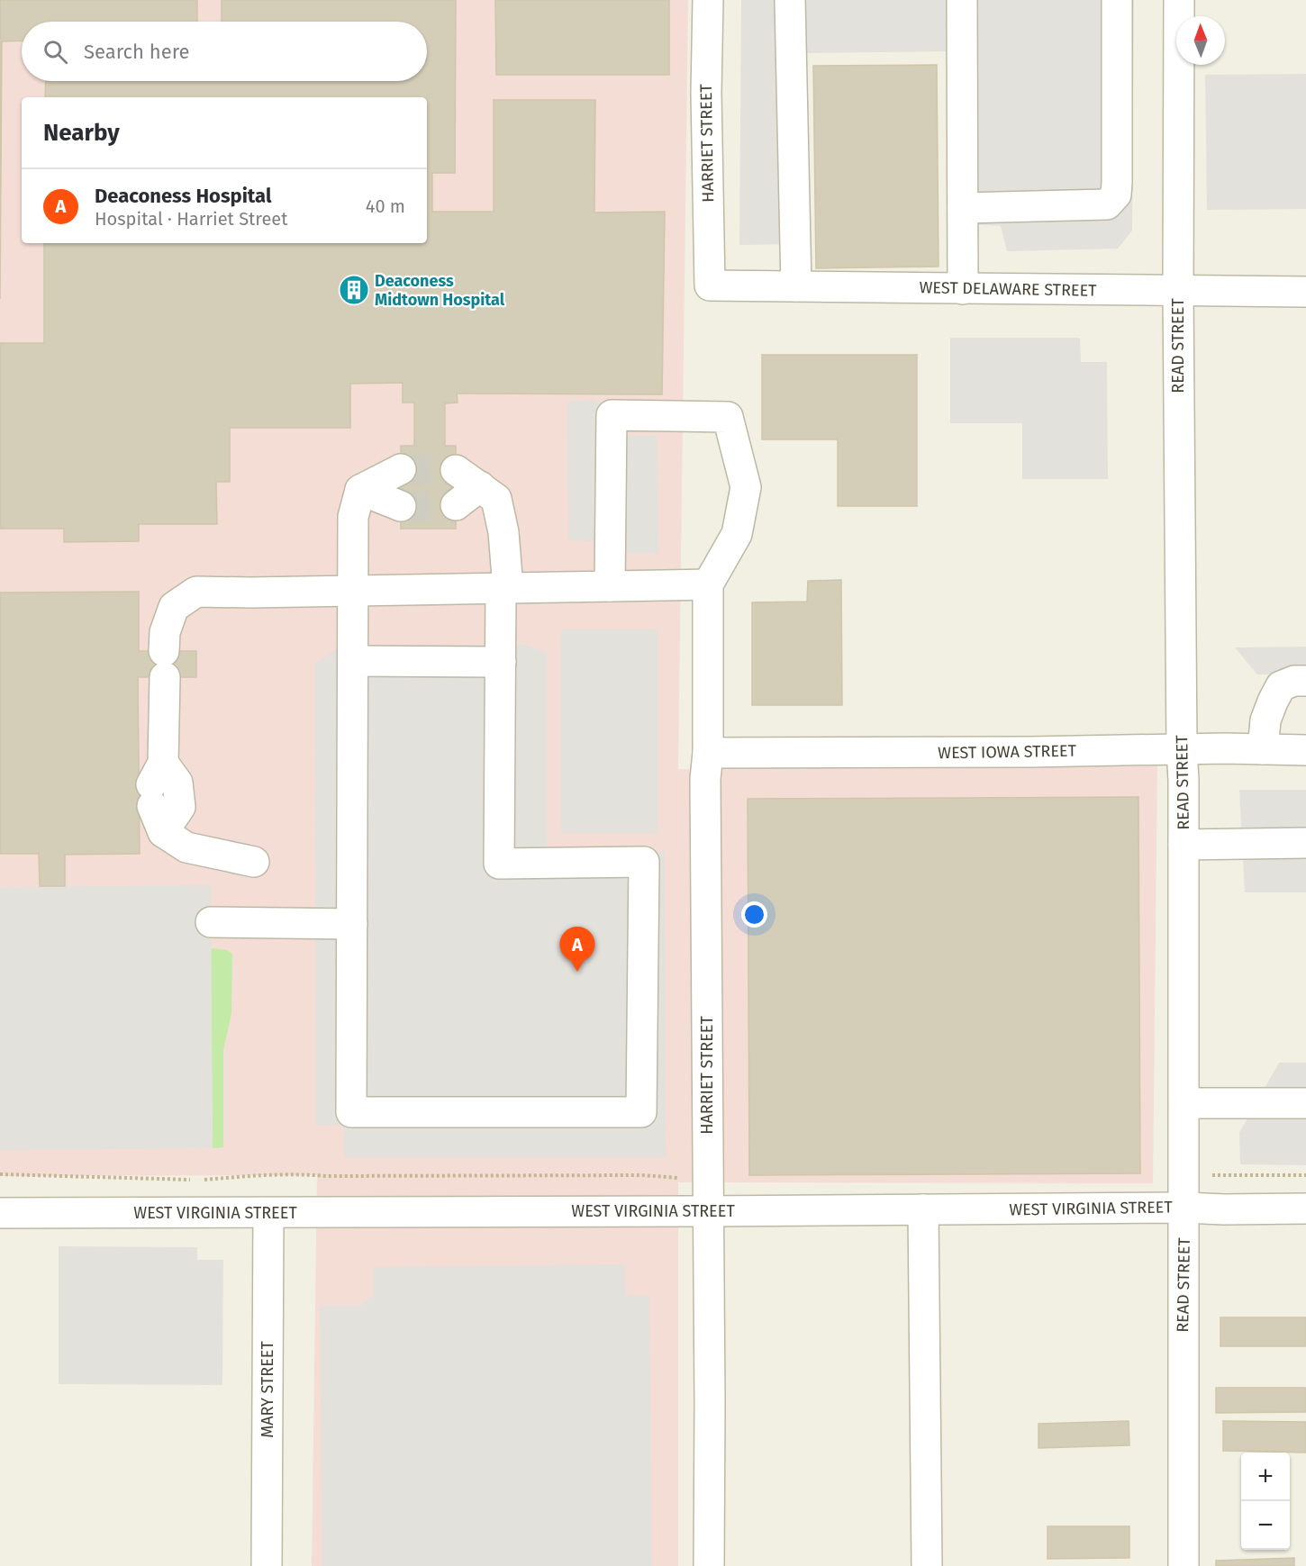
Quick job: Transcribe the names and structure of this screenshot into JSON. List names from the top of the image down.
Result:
{
  "streets": {
    "street": [
      "HARRIET STREET",
      "WEST DELAWARE STREET",
      "READ STREET",
      "WEST IOWA STREET",
      "WEST VIRGINIA STREET",
      "MARY STREET"
    ]
  },
  "crossings": [
    ["HARRIET STREET", "WEST DELAWARE STREET"],
    ["HARRIET STREET", "WEST IOWA STREET"],
    ["HARRIET STREET", "WEST VIRGINIA STREET"],
    ["WEST DELAWARE STREET", "READ STREET"],
    ["READ STREET", "WEST IOWA STREET"],
    ["READ STREET", "WEST VIRGINIA STREET"],
    ["WEST VIRGINIA STREET", "MARY STREET"]
  ],
  "places": {
    "building": ["Deaconess Midtown Hospital"]
  },
  "north": "top",
  "page": {
    "search": "Search here",
    "heading": "Nearby",
    "list": [
      {
        "mark": "A",
        "name": "Deaconess Hospital",
        "note": "Hospital · Harriet Street",
        "value": "40 m"
      }
    ],
    "pins": "A",
    "map_buttons": ["+", "−"]
  }
}
